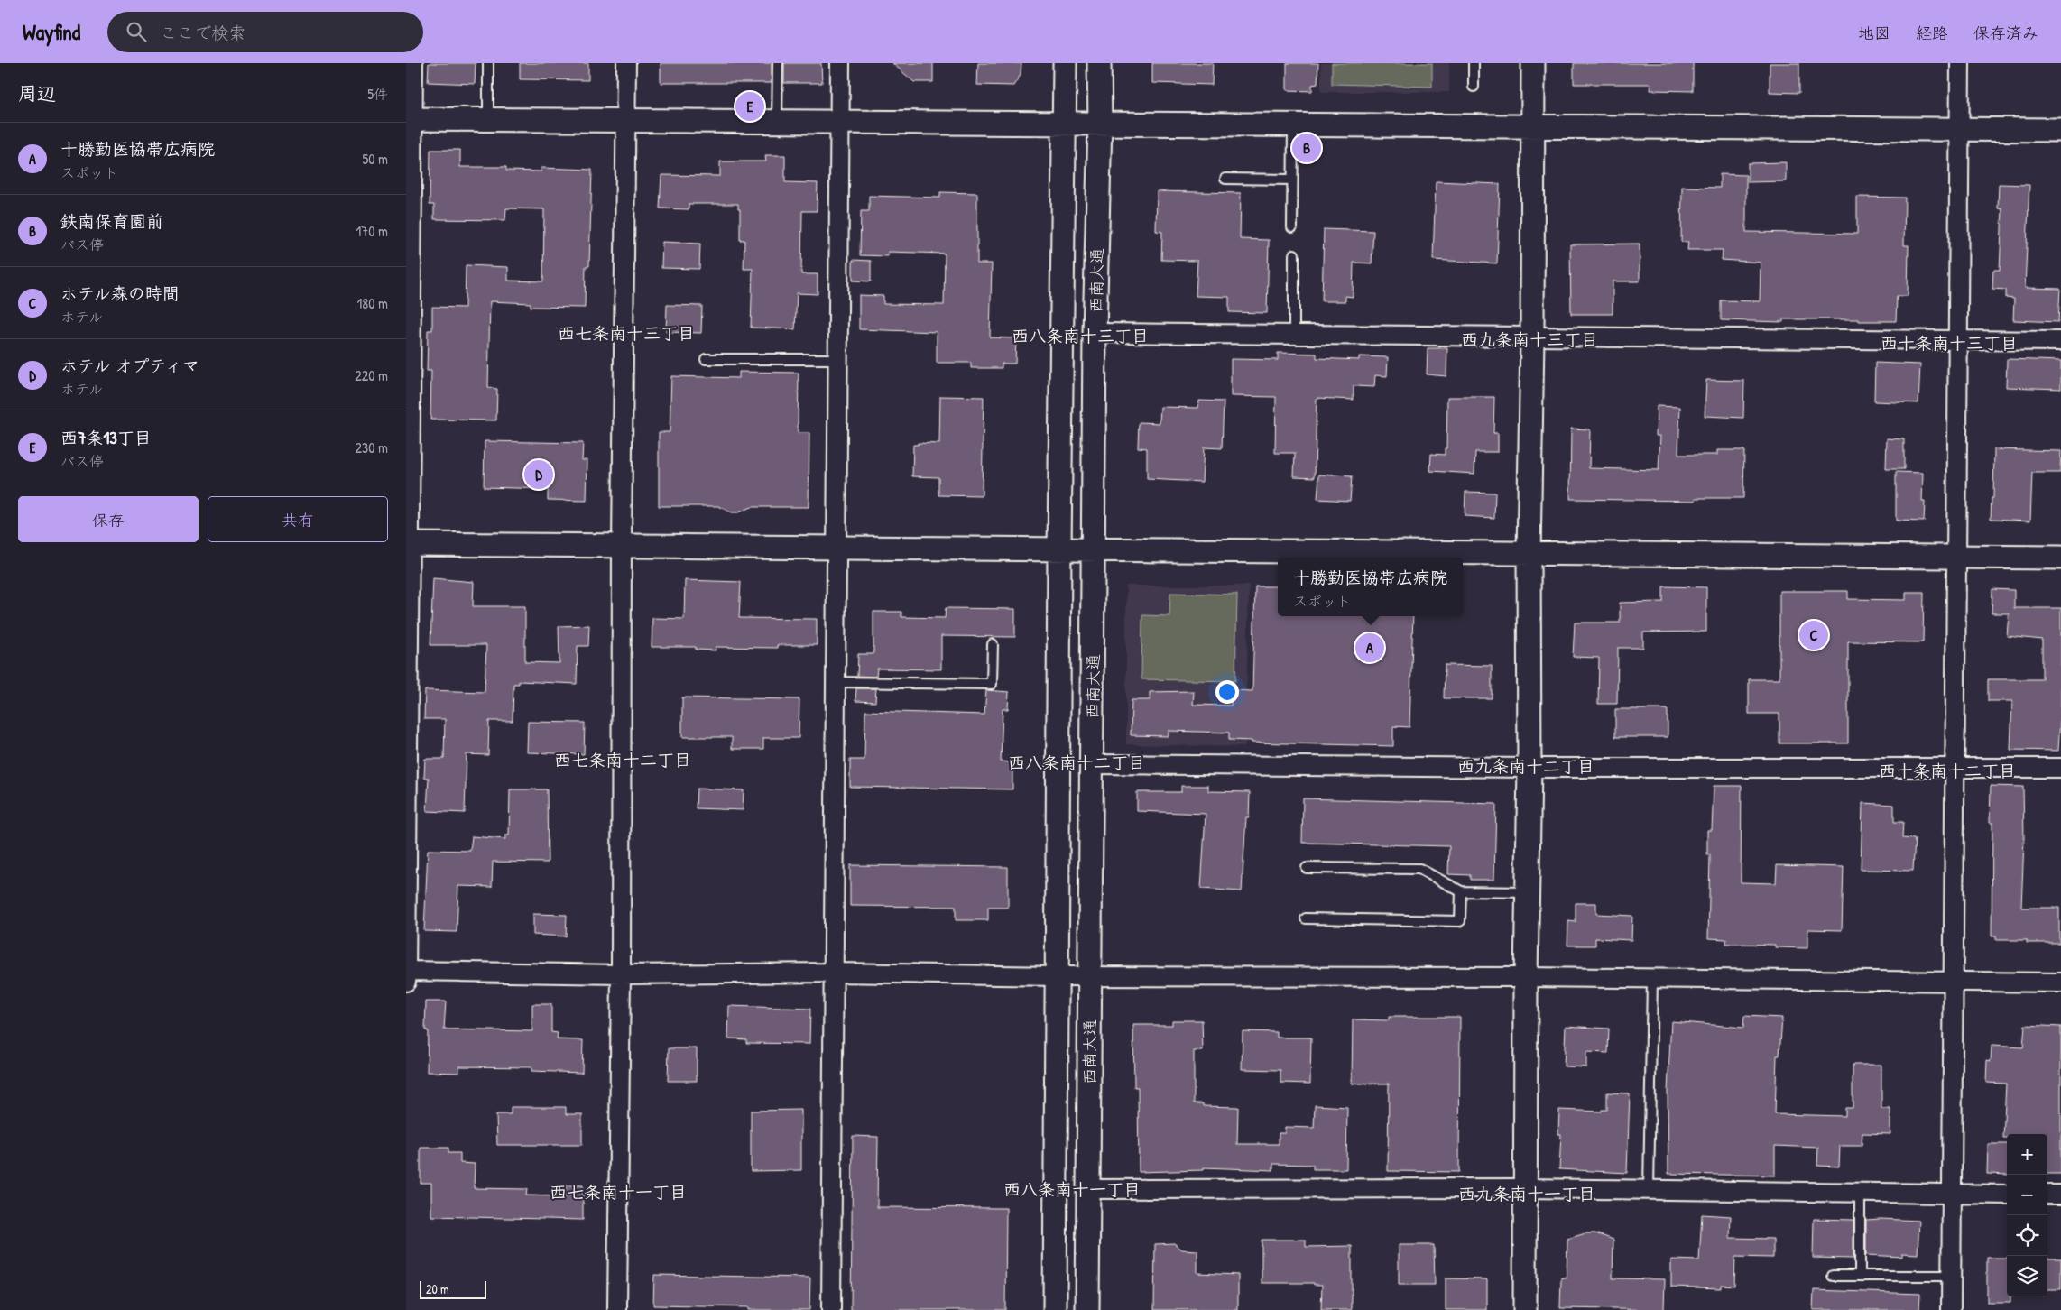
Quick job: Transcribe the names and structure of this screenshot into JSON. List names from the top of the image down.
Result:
{
  "streets": {
    "street": ["西南大通"]
  },
  "districts": [
    "西七条南十三丁目",
    "西八条南十三丁目",
    "西九条南十三丁目",
    "西十条南十三丁目",
    "西七条南十二丁目",
    "西八条南十二丁目",
    "西九条南十二丁目",
    "西十条南十二丁目",
    "西八条南十一丁目",
    "西七条南十一丁目",
    "西九条南十一丁目"
  ],
  "scale_bar": "20 m",
  "page": {
    "header": "Wayfind",
    "search": "ここで検索",
    "nav": ["地図", "経路", "保存済み"],
    "heading": ["周辺", "5件"],
    "pins": [
      "E",
      "B",
      "D",
      "C",
      "A"
    ],
    "list": [
      {
        "mark": "A",
        "name": "十勝勤医協帯広病院",
        "note": "スポット",
        "value": "50 m"
      },
      {
        "mark": "B",
        "name": "鉄南保育園前",
        "note": "バス停",
        "value": "170 m"
      },
      {
        "mark": "C",
        "name": "ホテル森の時間",
        "note": "ホテル",
        "value": "180 m"
      },
      {
        "mark": "D",
        "name": "ホテル オプティマ",
        "note": "ホテル",
        "value": "220 m"
      },
      {
        "mark": "E",
        "name": "西7条13丁目",
        "note": "バス停",
        "value": "230 m"
      }
    ],
    "buttons": ["保存", "共有"],
    "popup": ["十勝勤医協帯広病院", "スポット"],
    "map_buttons": ["+", "−"],
    "scale": "20 m"
  }
}
